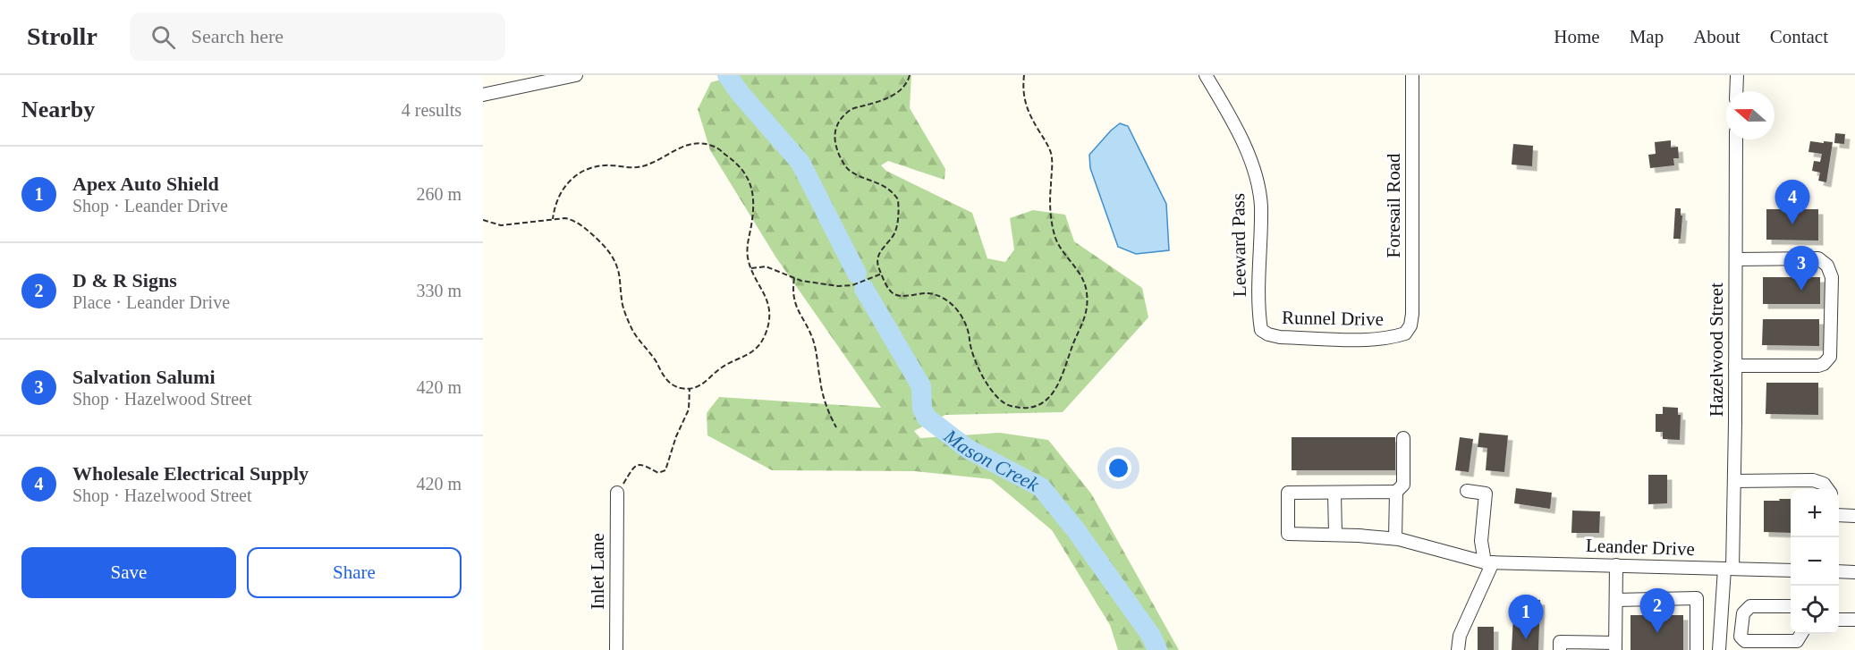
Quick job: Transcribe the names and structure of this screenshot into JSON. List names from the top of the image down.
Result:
{
  "streets": {
    "street": [
      "Foresail Road",
      "Leeward Pass",
      "Runnel Drive",
      "Hazelwood Street",
      "Leander Drive",
      "Inlet Lane"
    ]
  },
  "crossings": [
    ["Foresail Road", "Runnel Drive"],
    ["Leeward Pass", "Runnel Drive"],
    ["Hazelwood Street", "Leander Drive"]
  ],
  "water": ["Mason Creek"],
  "north": "left",
  "page": {
    "header": "Strollr",
    "search": "Search here",
    "nav": [
      "Home",
      "Map",
      "About",
      "Contact"
    ],
    "heading": ["Nearby", "4 results"],
    "list": [
      {
        "mark": "1",
        "name": "Apex Auto Shield",
        "note": "Shop · Leander Drive",
        "value": "260 m"
      },
      {
        "mark": "2",
        "name": "D & R Signs",
        "note": "Place · Leander Drive",
        "value": "330 m"
      },
      {
        "mark": "3",
        "name": "Salvation Salumi",
        "note": "Shop · Hazelwood Street",
        "value": "420 m"
      },
      {
        "mark": "4",
        "name": "Wholesale Electrical Supply",
        "note": "Shop · Hazelwood Street",
        "value": "420 m"
      }
    ],
    "pins": [
      "4",
      "3",
      "2",
      "1"
    ],
    "map_buttons": ["+", "−"],
    "buttons": ["Save", "Share"]
  }
}
